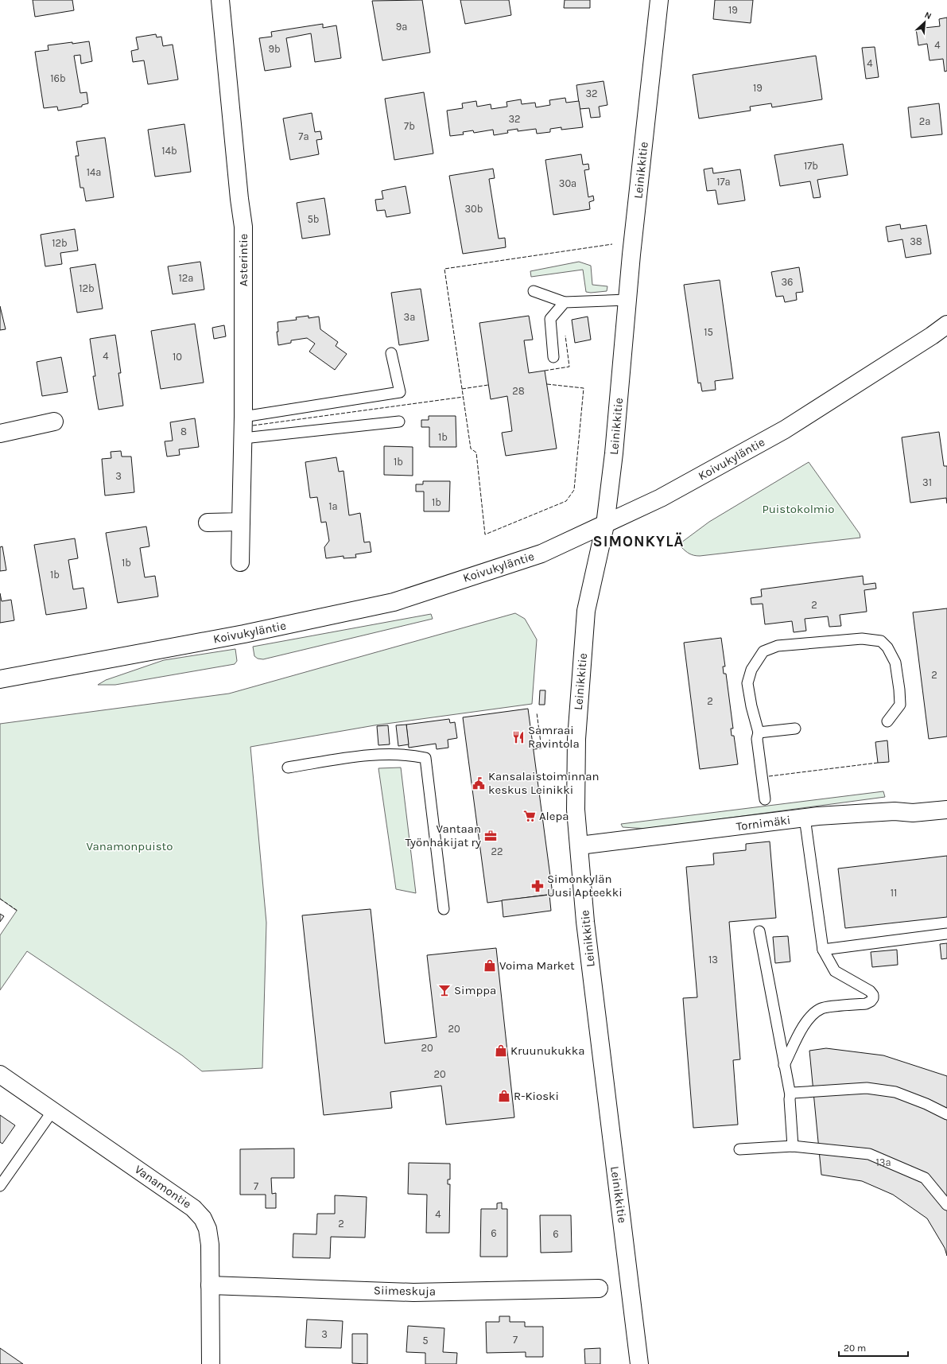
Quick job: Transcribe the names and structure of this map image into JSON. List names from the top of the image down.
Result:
{
  "streets": {
    "street": [
      "Leinikkitie",
      "Asterintie",
      "Koivukyläntie",
      "Tornimäki",
      "Vanamontie",
      "Siimeskuja"
    ]
  },
  "crossings": [
    ["Leinikkitie", "Koivukyläntie"],
    ["Leinikkitie", "Tornimäki"],
    ["Vanamontie", "Siimeskuja"]
  ],
  "districts": ["SIMONKYLÄ"],
  "parks": ["Puistokolmio", "Vanamonpuisto"],
  "places": {
    "restaurant": ["Samraai Ravintola"],
    "public building": ["Kansalaistoiminnan keskus Leinikki"],
    "supermarket": ["Alepa"],
    "office": ["Vantaan Työnhakijat ry"],
    "pharmacy": ["Simonkylän Uusi Apteekki"],
    "shop": ["Voima Market", "Kruunukukka", "R-Kioski"],
    "bar": ["Simppa"]
  },
  "house_numbers": [
    "19",
    "9a",
    "4",
    "9b",
    "4",
    "16b",
    "19",
    "32",
    "32",
    "2a",
    "7b",
    "7a",
    "14b",
    "17b",
    "14a",
    "17a",
    "30a",
    "30b",
    "5b",
    "38",
    "12b",
    "12a",
    "36",
    "12b",
    "3a",
    "15",
    "4",
    "10",
    "28",
    "8",
    "1b",
    "1b",
    "3",
    "31",
    "1b",
    "1a",
    "1b",
    "1b",
    "2",
    "2",
    "2",
    "22",
    "11",
    "13",
    "20",
    "20",
    "20",
    "13a",
    "7",
    "4",
    "2",
    "6",
    "6",
    "3",
    "7",
    "5"
  ],
  "scale_bar": "20 m",
  "north": "top right"
}
